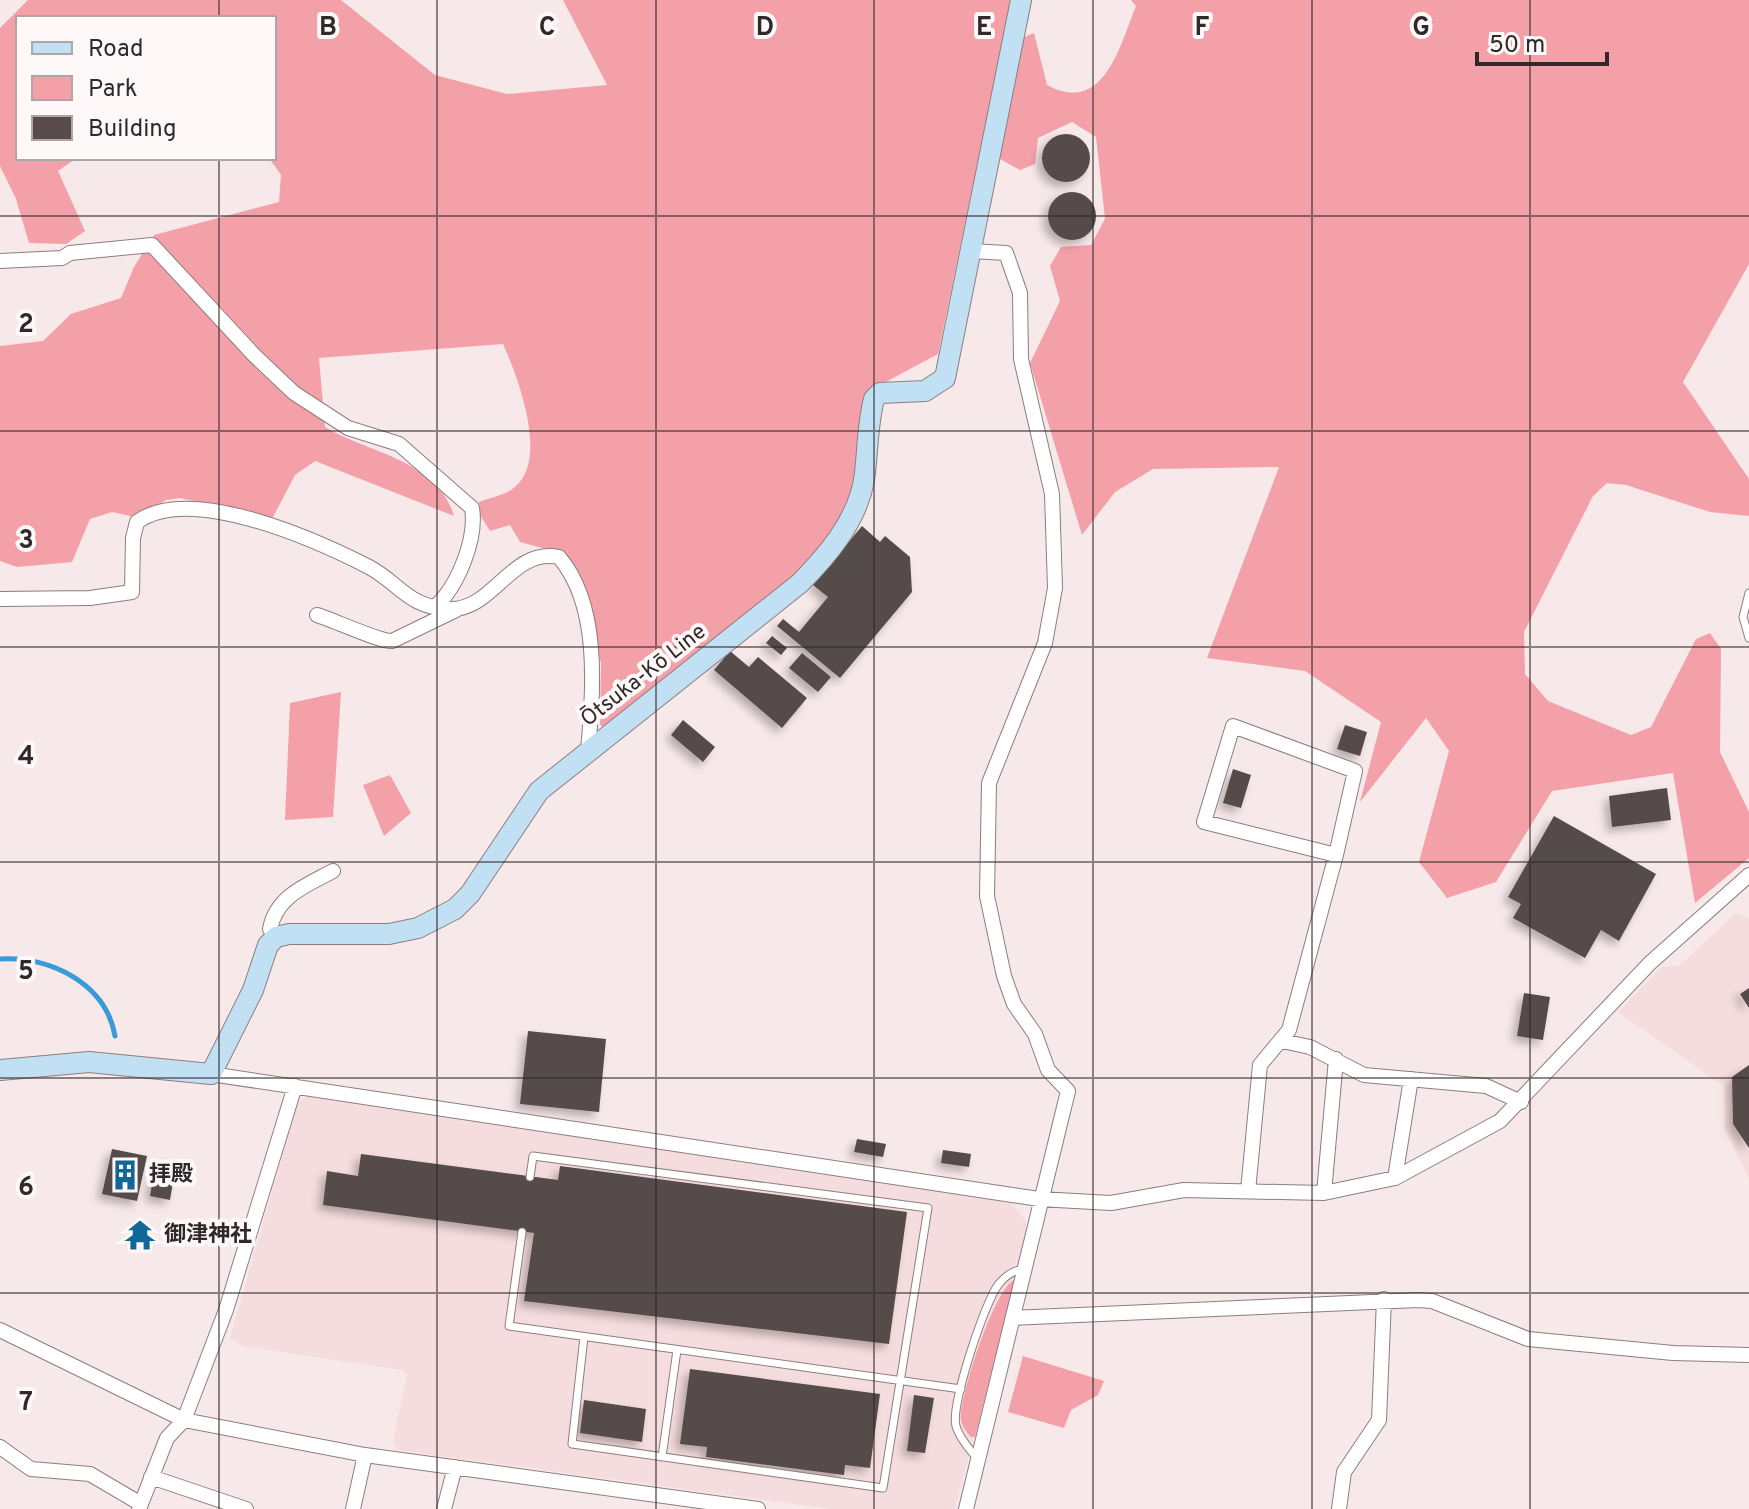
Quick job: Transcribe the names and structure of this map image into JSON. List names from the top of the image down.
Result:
{
  "streets": {
    "main road": ["Ōtsuka-Kō Line"]
  },
  "places": {
    "building": ["拝殿"],
    "temple": ["御津神社"]
  },
  "legend": ["Road", "Park", "Building"],
  "scale_bar": "50 m",
  "grid": {
    "columns": [
      "B",
      "C",
      "D",
      "E",
      "F",
      "G"
    ],
    "rows": [
      "2",
      "3",
      "4",
      "5",
      "6",
      "7"
    ]
  }
}
